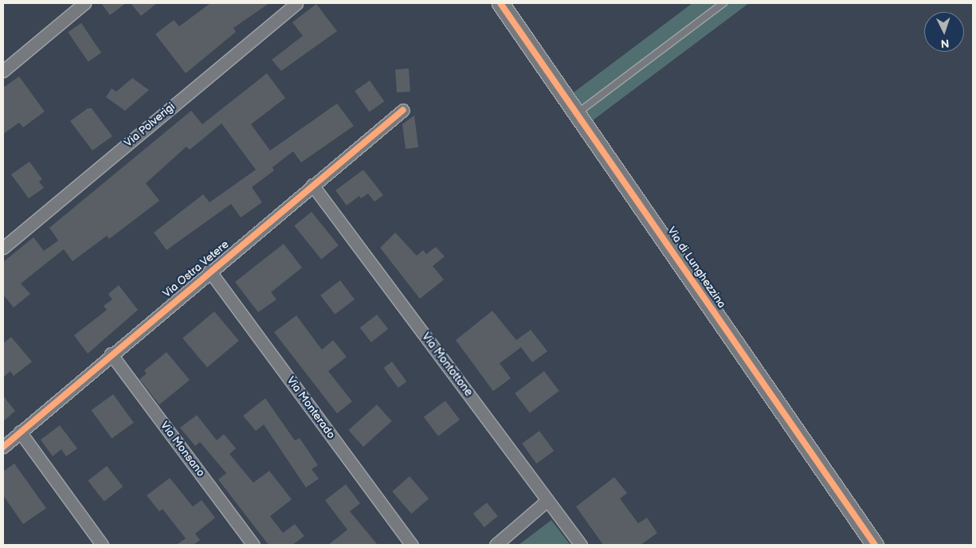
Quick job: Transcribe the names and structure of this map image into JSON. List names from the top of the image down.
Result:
{
  "streets": {
    "street": [
      "Via Polverigi",
      "Via di Lunghezzina",
      "Via Ostra Vetere",
      "Via Montottone",
      "Via Monterado",
      "Via Monsano"
    ]
  },
  "crossings": [
    ["Via Ostra Vetere", "Via Montottone"],
    ["Via Ostra Vetere", "Via Monterado"],
    ["Via Ostra Vetere", "Via Monsano"]
  ],
  "north": "bottom"
}
